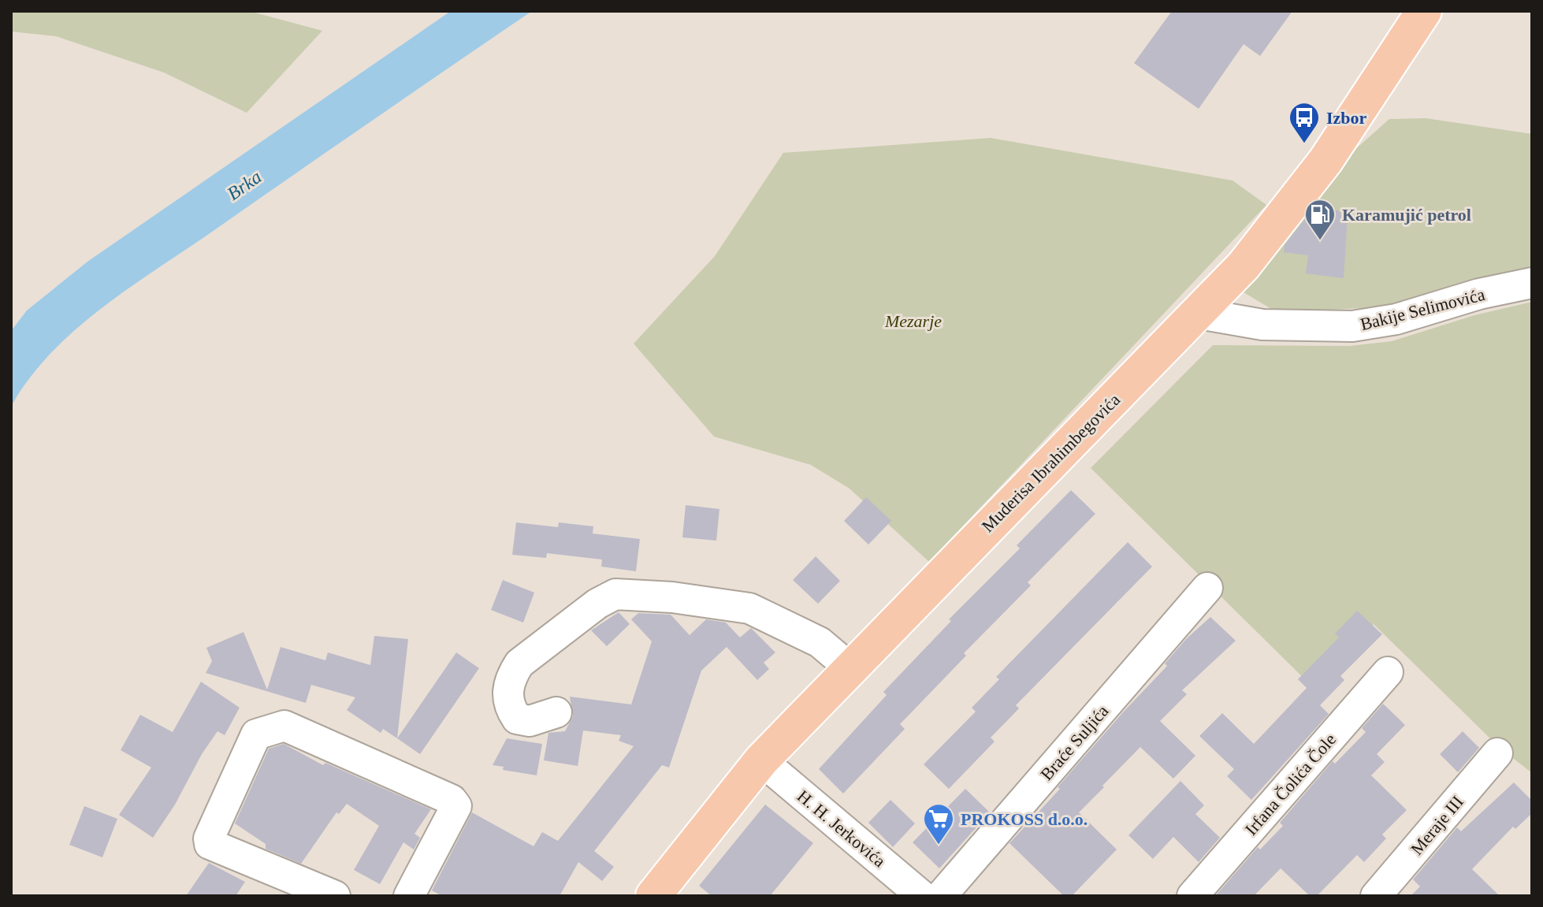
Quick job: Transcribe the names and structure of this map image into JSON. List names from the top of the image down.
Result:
{
  "streets": {
    "main road": ["Muderisa Ibrahimbegovića"],
    "street": [
      "Bakije Selimovića",
      "Braće Suljića",
      "Irfana Čolića Čole",
      "Meraje III",
      "H. H. Jerkovića"
    ]
  },
  "crossings": [
    ["Bakije Selimovića", "Muderisa Ibrahimbegovića"],
    ["Muderisa Ibrahimbegovića", "H. H. Jerkovića"]
  ],
  "water": ["Brka"],
  "parks": ["Mezarje"],
  "places": {
    "bus stop": ["Izbor"],
    "fuel station": ["Karamujić petrol"],
    "supermarket": ["PROKOSS d.o.o."]
  }
}
